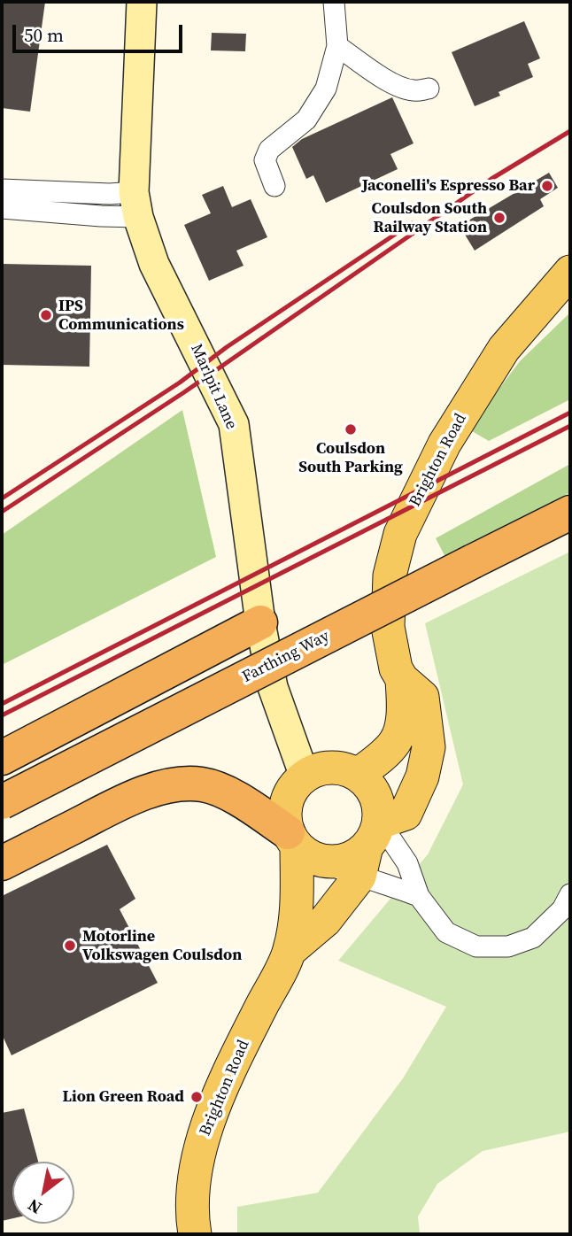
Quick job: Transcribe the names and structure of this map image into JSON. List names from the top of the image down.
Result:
{
  "streets": {
    "highway": ["Farthing Way"],
    "main road": ["Marlpit Lane", "Brighton Road"]
  },
  "crossings": [
    ["Marlpit Lane", "Brighton Road"]
  ],
  "places": [
    "Jaconelli's Espresso Bar",
    "Coulsdon South Railway Station",
    "IPS Communications",
    "Coulsdon South Parking",
    "Motorline Volkswagen Coulsdon",
    "Lion Green Road"
  ],
  "scale_bar": "50 m",
  "north": "bottom left"
}
